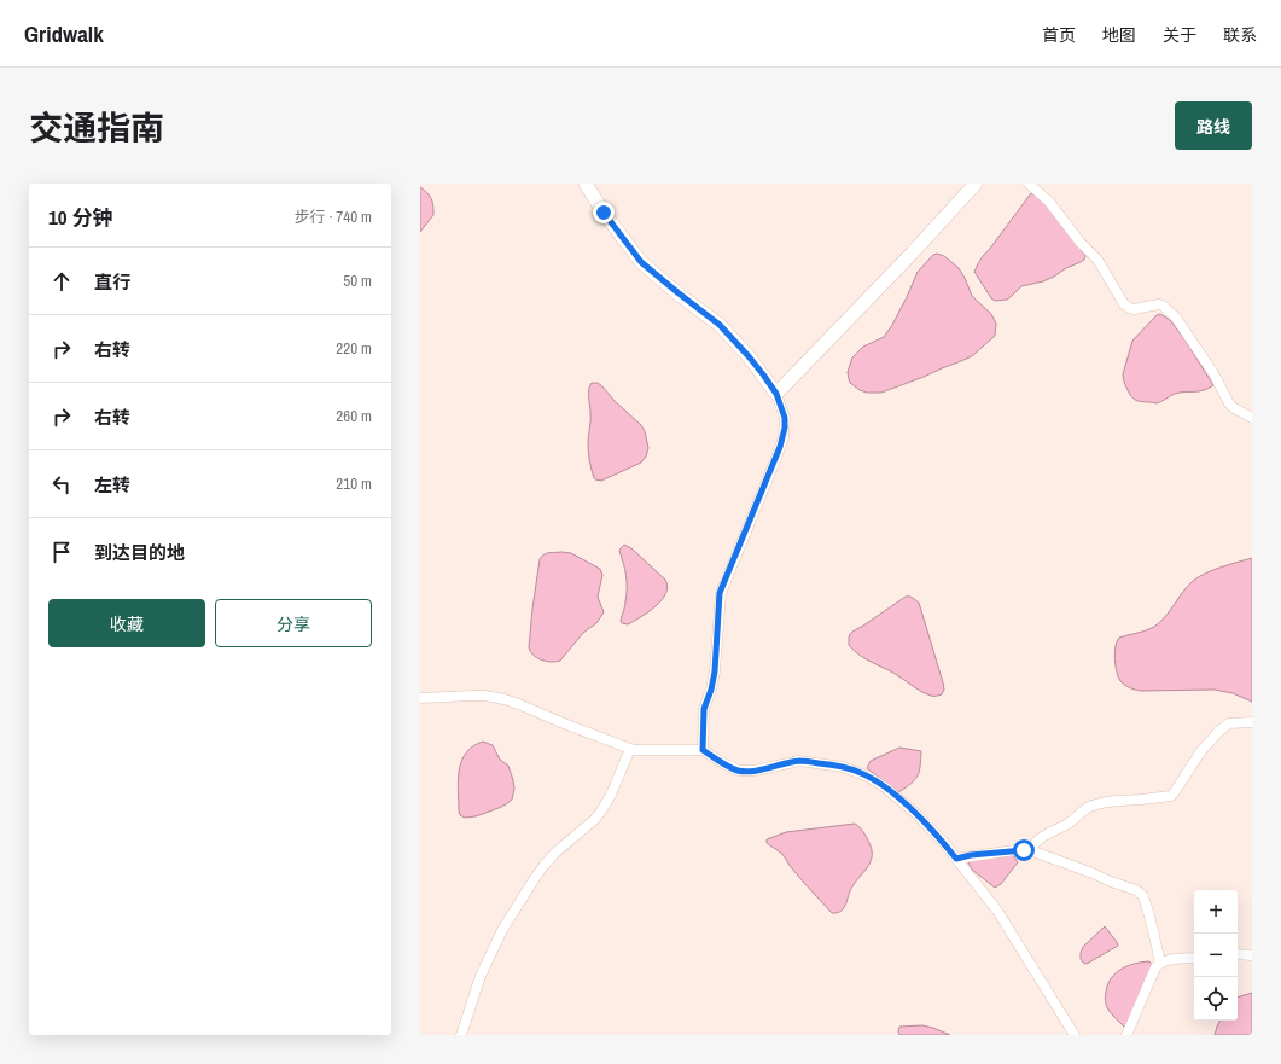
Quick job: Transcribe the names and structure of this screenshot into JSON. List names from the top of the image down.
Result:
{
  "page": {
    "header": "Gridwalk",
    "nav": [
      "首页",
      "地图",
      "关于",
      "联系"
    ],
    "title": "交通指南",
    "buttons": [
      "路线",
      ["收藏", "分享"]
    ],
    "heading": ["10 分钟", "步行 · 740 m"],
    "list": [
      ["直行", "50 m"],
      ["右转", "220 m"],
      ["右转", "260 m"],
      ["左转", "210 m"],
      "到达目的地"
    ],
    "map_buttons": ["+", "−"]
  }
}
